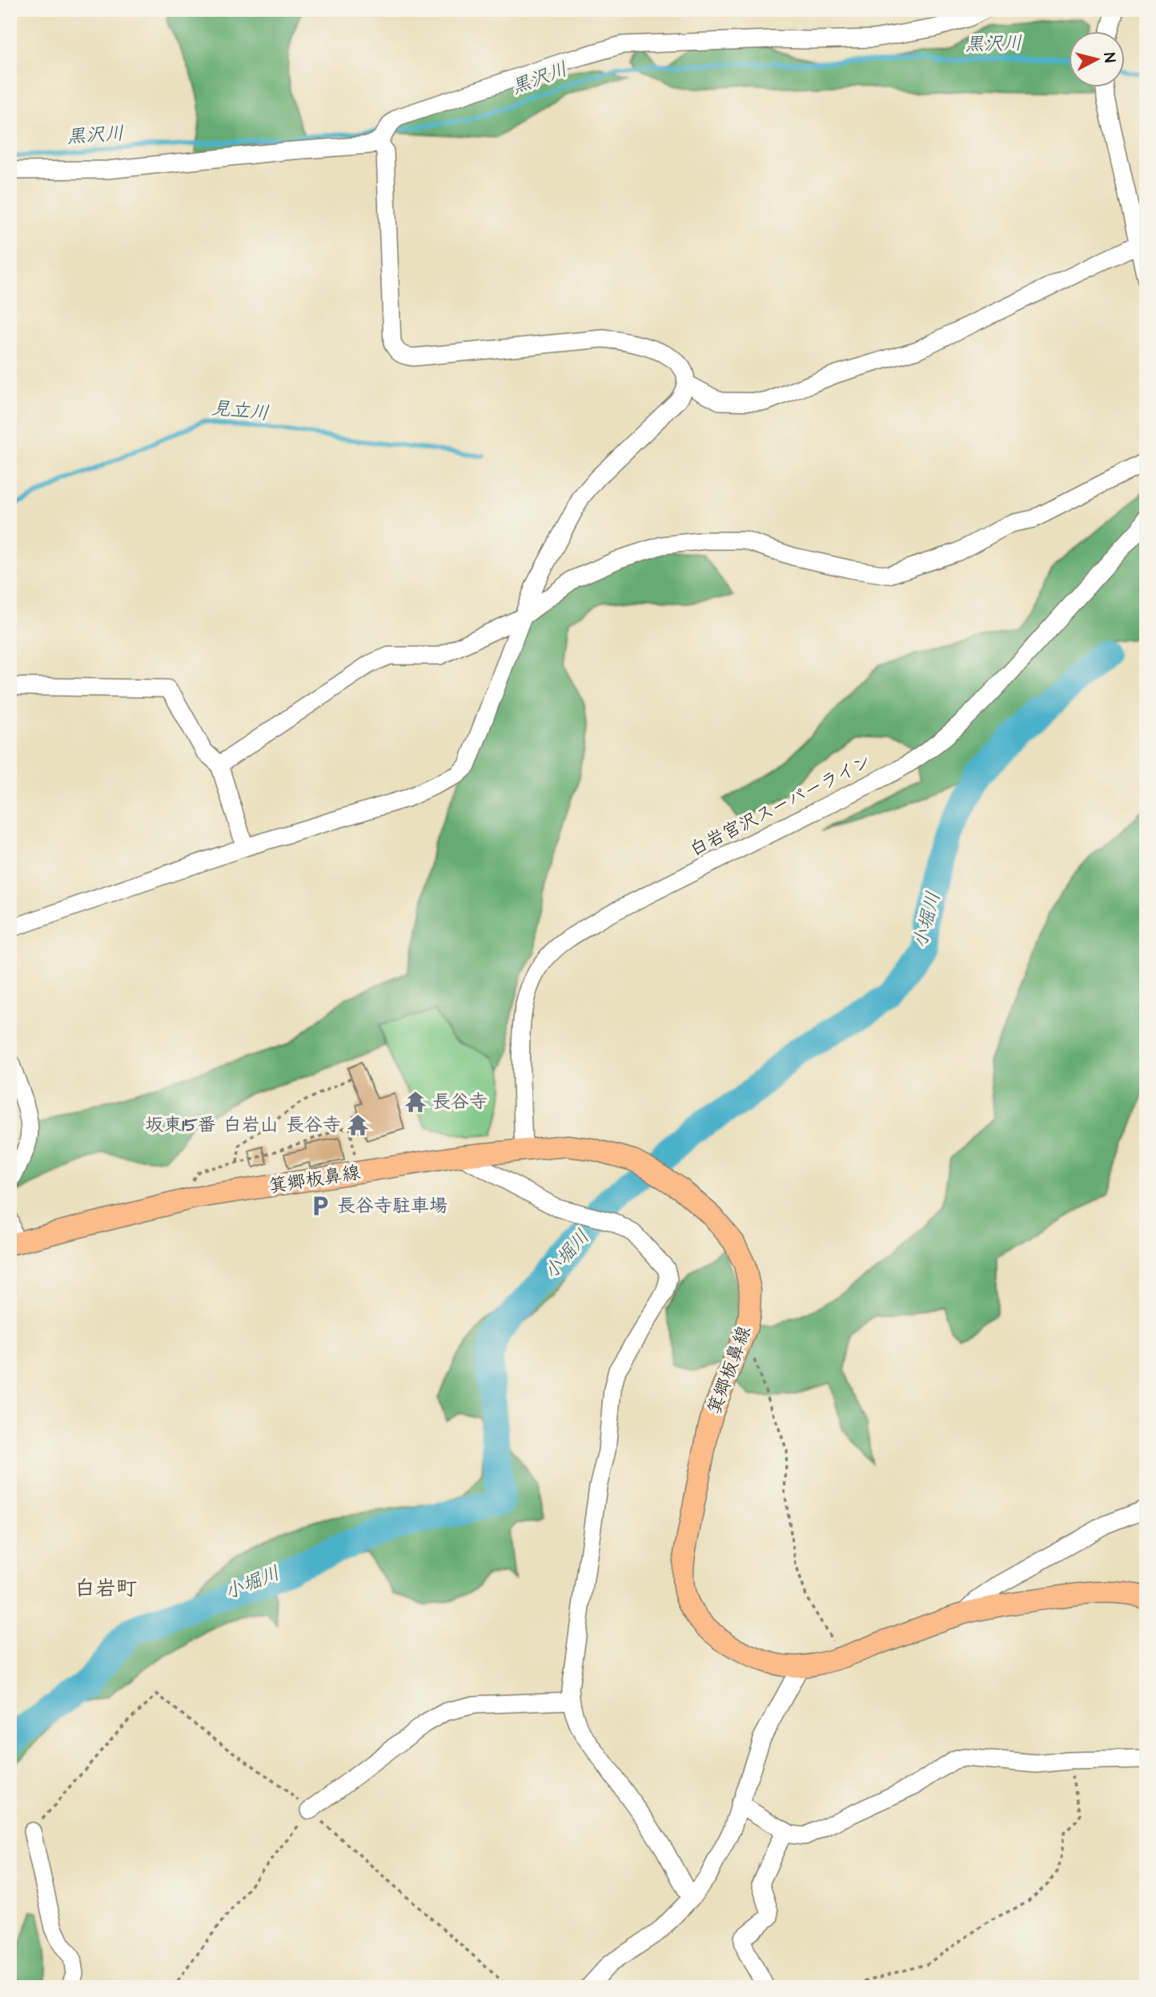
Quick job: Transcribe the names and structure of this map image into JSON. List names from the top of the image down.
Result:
{
  "streets": {
    "main road": ["箕郷板鼻線"],
    "street": ["白岩宮沢スーパーライン"]
  },
  "crossings": [
    ["白岩宮沢スーパーライン", "箕郷板鼻線"]
  ],
  "districts": ["白岩町"],
  "water": ["黒沢川", "見立川", "小堀川"],
  "places": {
    "temple": ["長谷寺", "坂東15番 白岩山 長谷寺"],
    "parking": ["長谷寺駐車場"]
  },
  "north": "right"
}
